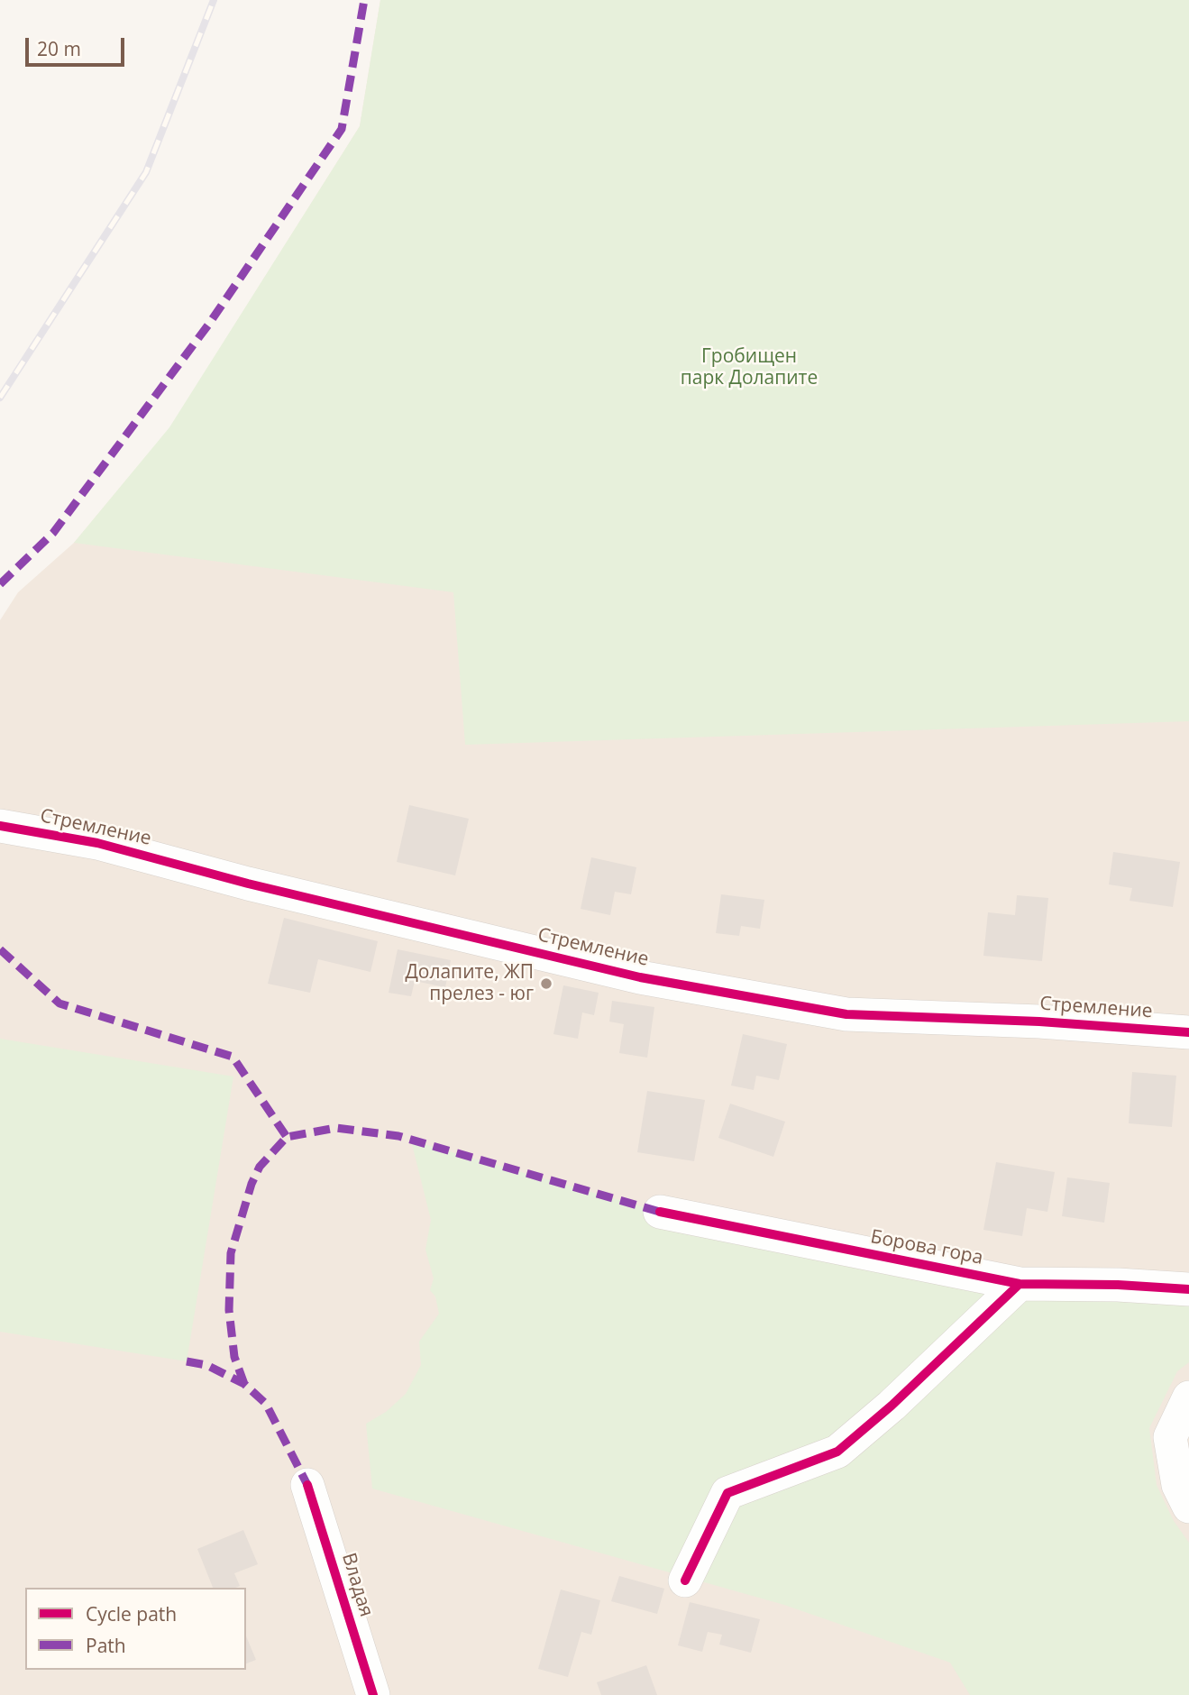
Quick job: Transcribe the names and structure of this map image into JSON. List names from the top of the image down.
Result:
{
  "streets": {
    "street": ["Стремление", "Борова гора", "Владая"]
  },
  "parks": ["Гробищен парк Долапите"],
  "places": ["Долапите, ЖП прелез - юг"],
  "legend": ["Cycle path", "Path"],
  "scale_bar": "20 m"
}
